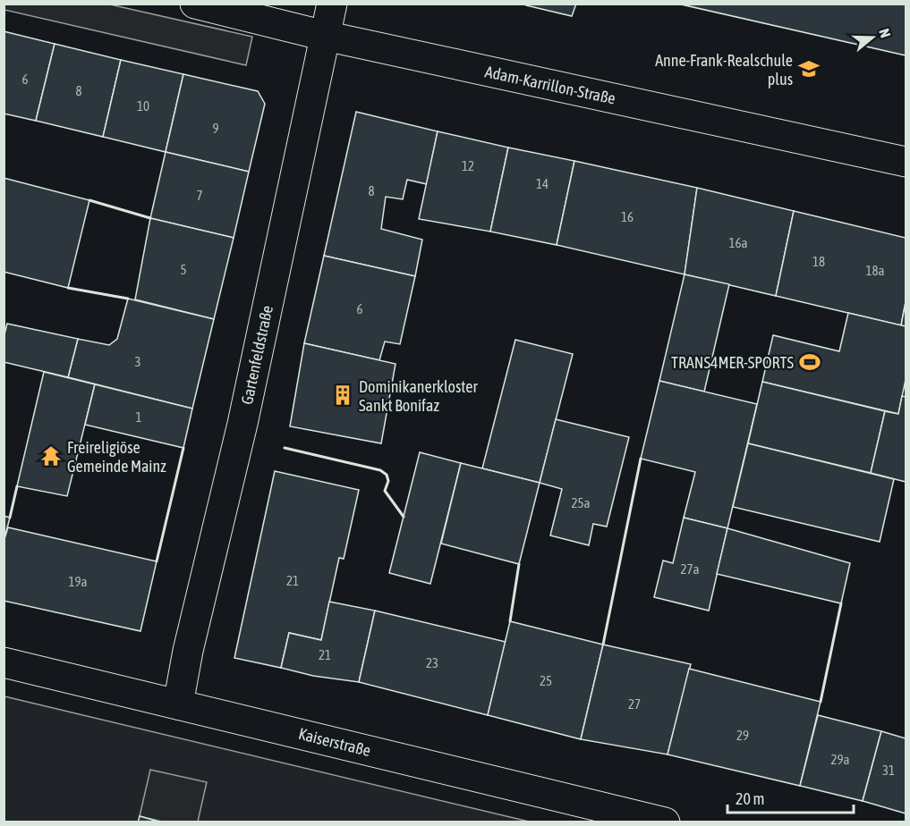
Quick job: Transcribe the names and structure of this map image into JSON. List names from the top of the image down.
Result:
{
  "streets": {
    "street": ["Adam-Karrillon-Straße", "Gartenfeldstraße", "Kaiserstraße"]
  },
  "crossings": [
    ["Adam-Karrillon-Straße", "Gartenfeldstraße"],
    ["Gartenfeldstraße", "Kaiserstraße"]
  ],
  "places": {
    "school or university": ["Anne-Frank-Realschule plus"],
    "sports": ["TRANS4MER-SPORTS"],
    "building": ["Dominikanerkloster Sankt Bonifaz"],
    "temple": ["Freireligiöse Gemeinde Mainz"]
  },
  "house_numbers": [
    "6",
    "8",
    "10",
    "9",
    "12",
    "14",
    "8",
    "7",
    "16",
    "16a",
    "18",
    "5",
    "18a",
    "6",
    "3",
    "1",
    "25a",
    "27a",
    "21",
    "19a",
    "21",
    "23",
    "25",
    "27",
    "29",
    "29a",
    "31"
  ],
  "scale_bar": "20 m",
  "north": "right"
}
